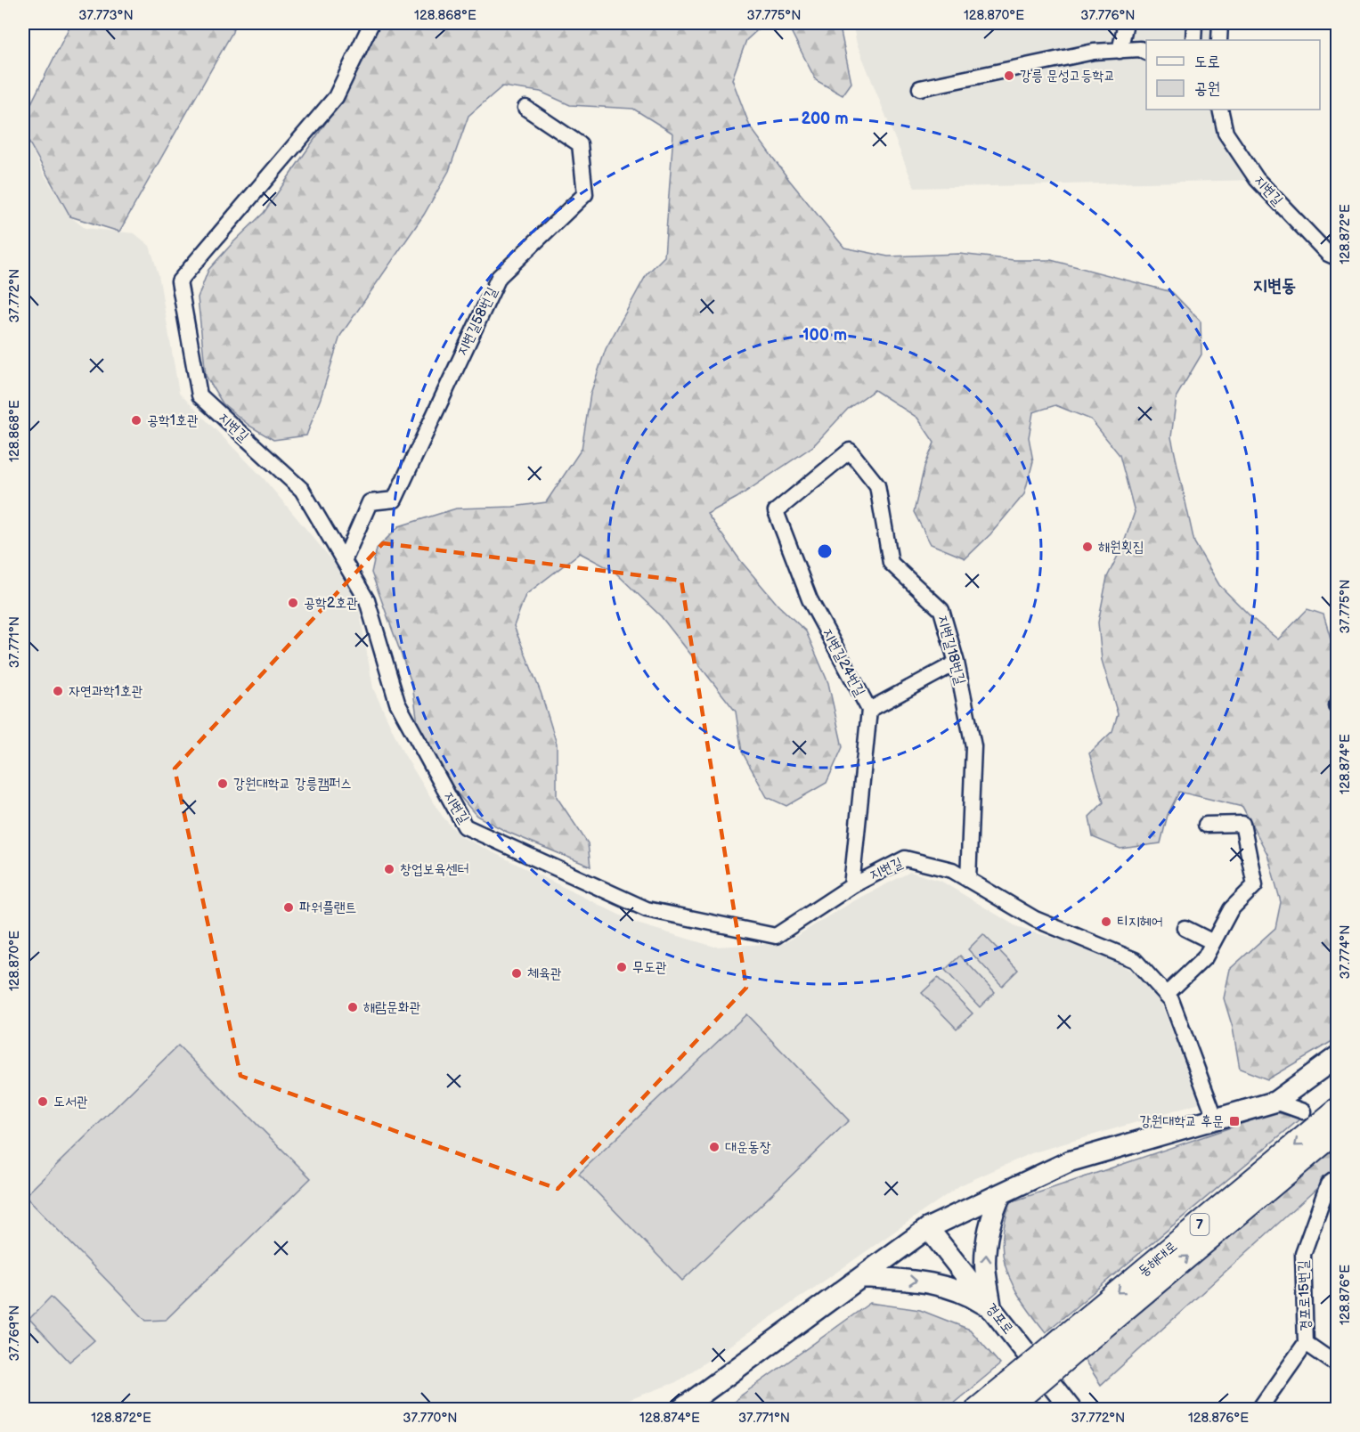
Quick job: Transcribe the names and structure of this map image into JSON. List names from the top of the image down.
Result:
{
  "streets": {
    "main road": ["7", "동해대로"],
    "street": [
      "지변길",
      "지변길58번길",
      "지변길18번길",
      "지변길24번길",
      "경포로15번길",
      "경포로"
    ]
  },
  "crossings": [
    ["지변길", "지변길58번길"],
    ["지변길", "지변길18번길"],
    ["지변길", "지변길24번길"],
    ["지변길18번길", "지변길24번길"]
  ],
  "districts": ["지변동"],
  "places": {
    "other": [
      "강릉 문성고등학교",
      "공학1호관",
      "해원횟집",
      "공학2호관",
      "자연과학1호관",
      "강원대학교 강릉캠퍼스",
      "창업보육센터",
      "파워플랜트",
      "티지헤어",
      "무도관",
      "체육관",
      "해람문화관",
      "도서관",
      "대운동장"
    ],
    "transit": ["강원대학교 후문"]
  },
  "legend": ["도로", "공원"],
  "coordinates": [
    "37.773°N",
    "128.868°E",
    "37.775°N",
    "128.870°E",
    "37.776°N",
    "128.872°E",
    "37.772°N",
    "37.771°N",
    "128.874°E",
    "37.774°N",
    "128.876°E",
    "37.769°N",
    "37.770°N"
  ],
  "rings": ["200 m", "100 m"]
}
